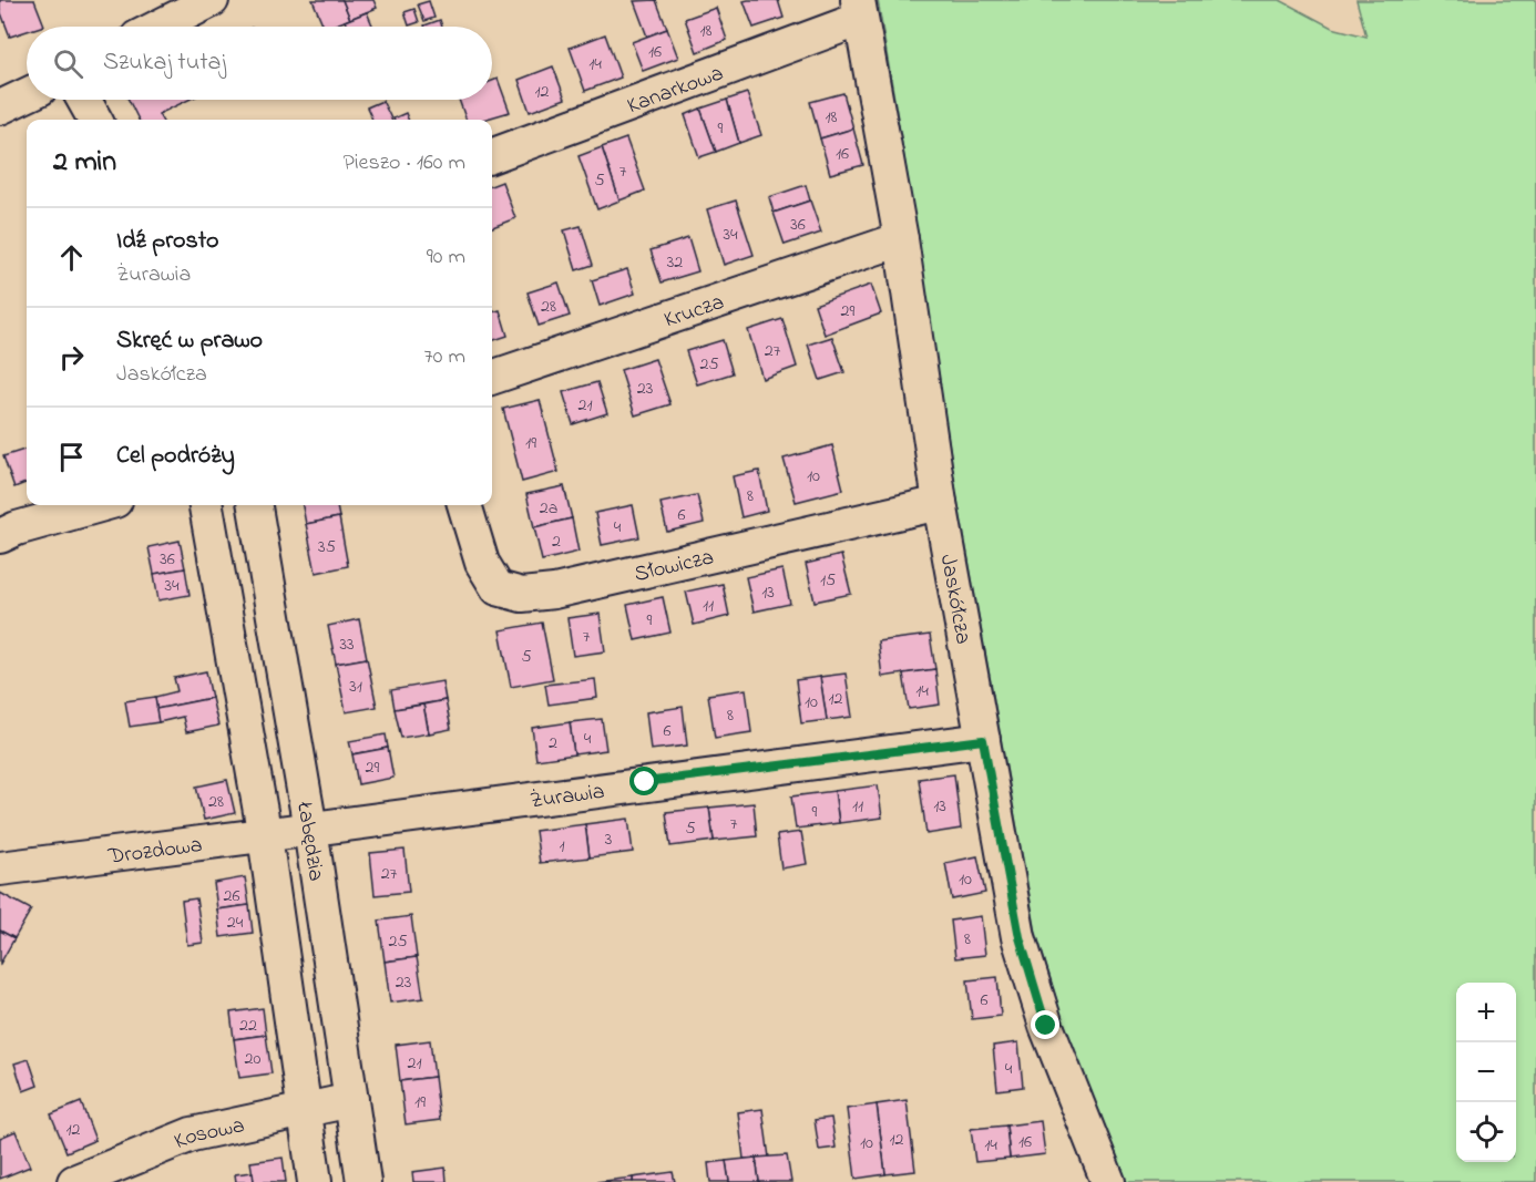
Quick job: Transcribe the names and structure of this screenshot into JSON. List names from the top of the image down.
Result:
{
  "streets": {
    "street": [
      "Kanarkowa",
      "Krucza",
      "Słowicza",
      "Jaskółcza",
      "Żurawia",
      "Łabędzia",
      "Drozdowa",
      "Kosowa"
    ]
  },
  "crossings": [
    ["Kanarkowa", "Jaskółcza"],
    ["Krucza", "Jaskółcza"],
    ["Słowicza", "Jaskółcza"],
    ["Jaskółcza", "Żurawia"],
    ["Żurawia", "Łabędzia"],
    ["Żurawia", "Drozdowa"],
    ["Łabędzia", "Drozdowa"],
    ["Łabędzia", "Kosowa"]
  ],
  "house_numbers": [
    "18",
    "16",
    "14",
    "12",
    "18",
    "9",
    "16",
    "7",
    "5",
    "36",
    "34",
    "32",
    "28",
    "29",
    "27",
    "25",
    "23",
    "21",
    "19",
    "10",
    "8",
    "2a",
    "6",
    "4",
    "2",
    "35",
    "36",
    "15",
    "34",
    "13",
    "11",
    "9",
    "7",
    "33",
    "5",
    "31",
    "14",
    "12",
    "10",
    "8",
    "6",
    "4",
    "2",
    "29",
    "28",
    "11",
    "13",
    "9",
    "7",
    "5",
    "3",
    "1",
    "27",
    "10",
    "26",
    "24",
    "8",
    "25",
    "23",
    "6",
    "22",
    "20",
    "21",
    "4",
    "19",
    "12",
    "12",
    "16",
    "10",
    "14"
  ],
  "page": {
    "search": "Szukaj tutaj",
    "heading": ["2 min", "Pieszo · 160 m"],
    "list": [
      ["Idź prosto", "Żurawia", "90 m"],
      ["Skręć w prawo", "Jaskółcza", "70 m"],
      "Cel podróży"
    ],
    "map_buttons": ["+", "−"]
  }
}
